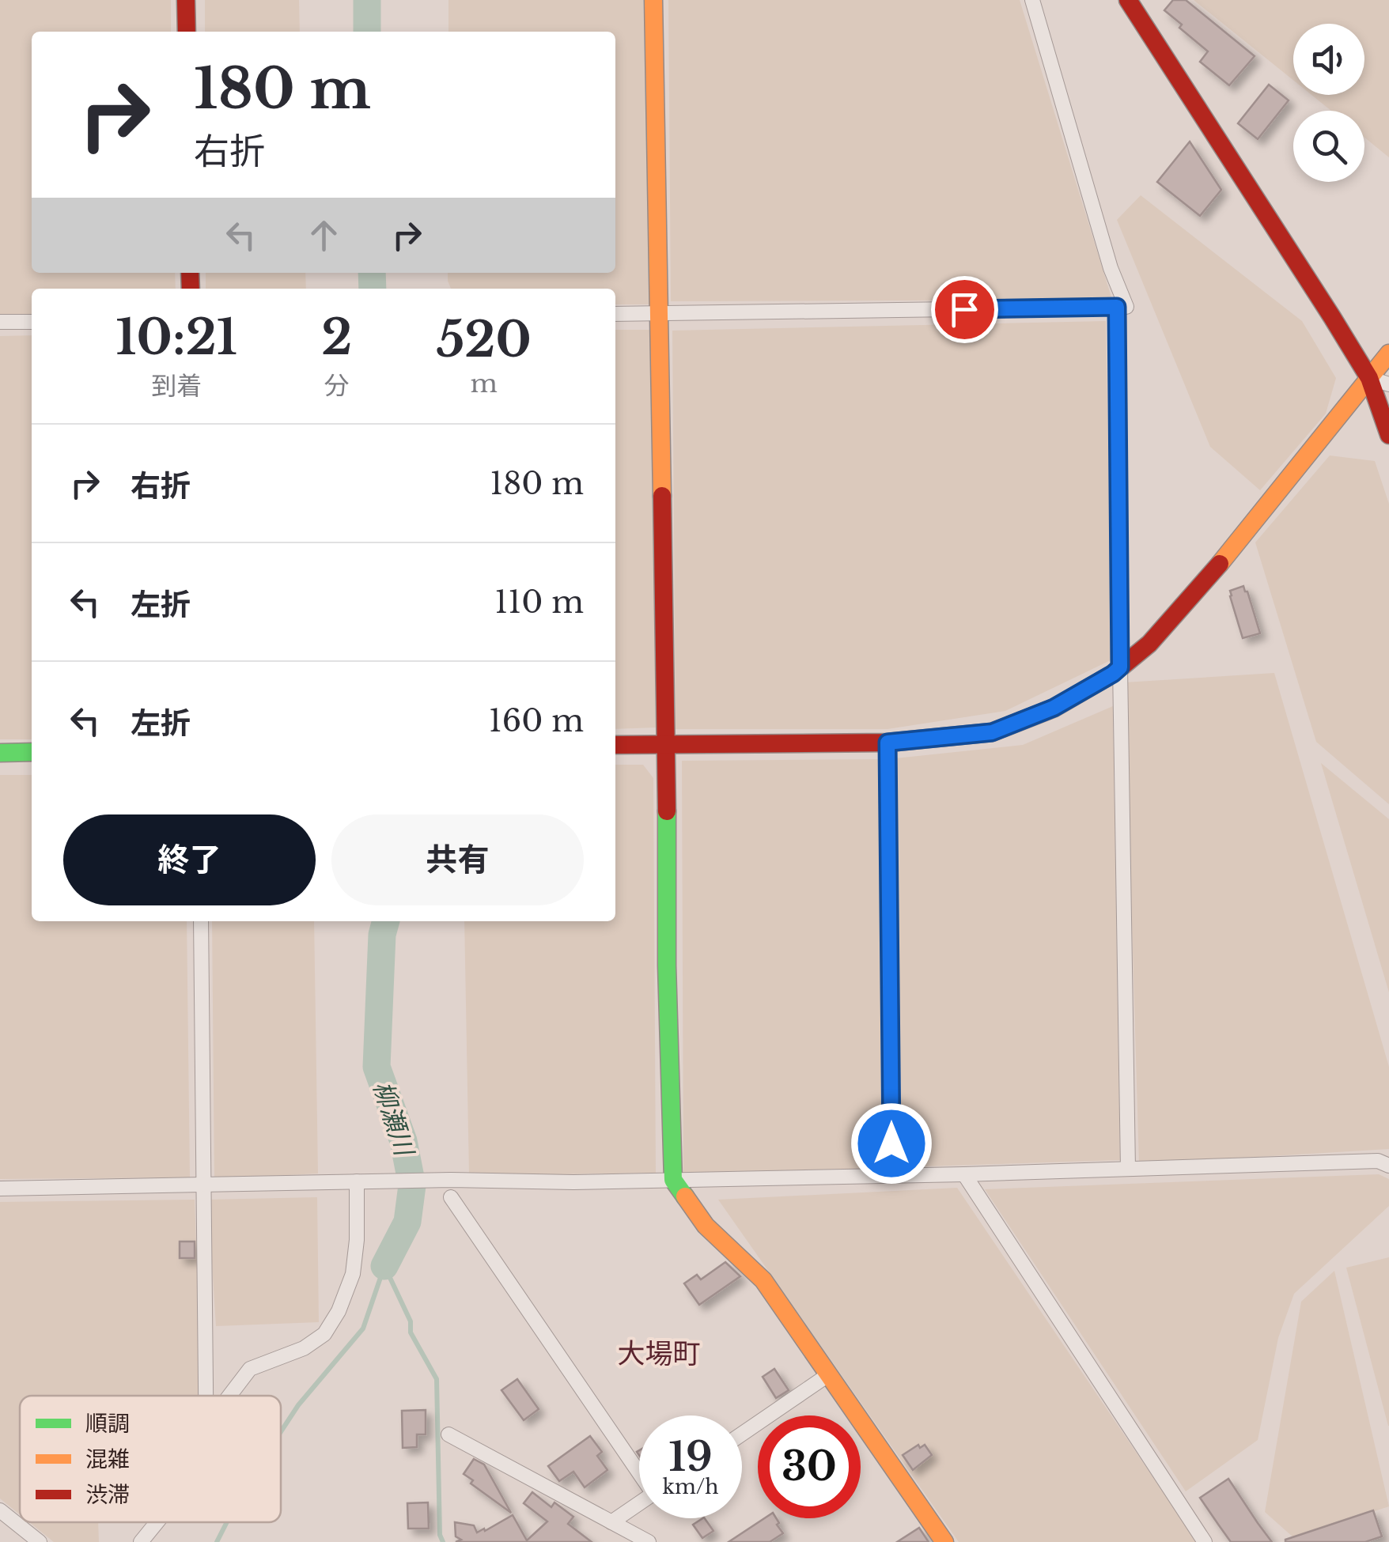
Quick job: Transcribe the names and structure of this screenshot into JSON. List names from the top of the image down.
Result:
{
  "districts": ["大場町"],
  "water": ["柳瀬川"],
  "legend": ["順調", "混雑", "渋滞"],
  "page": {
    "turn": ["180 m", "右折"],
    "eta": [
      "10:21",
      "到着",
      "2",
      "分",
      "520",
      "m"
    ],
    "list": [
      {
        "name": "右折",
        "value": "180 m"
      },
      {
        "name": "左折",
        "value": "110 m"
      },
      {
        "name": "左折",
        "value": "160 m"
      }
    ],
    "buttons": ["終了", "共有"],
    "speed": "19 km/h",
    "limit": "30"
  }
}
